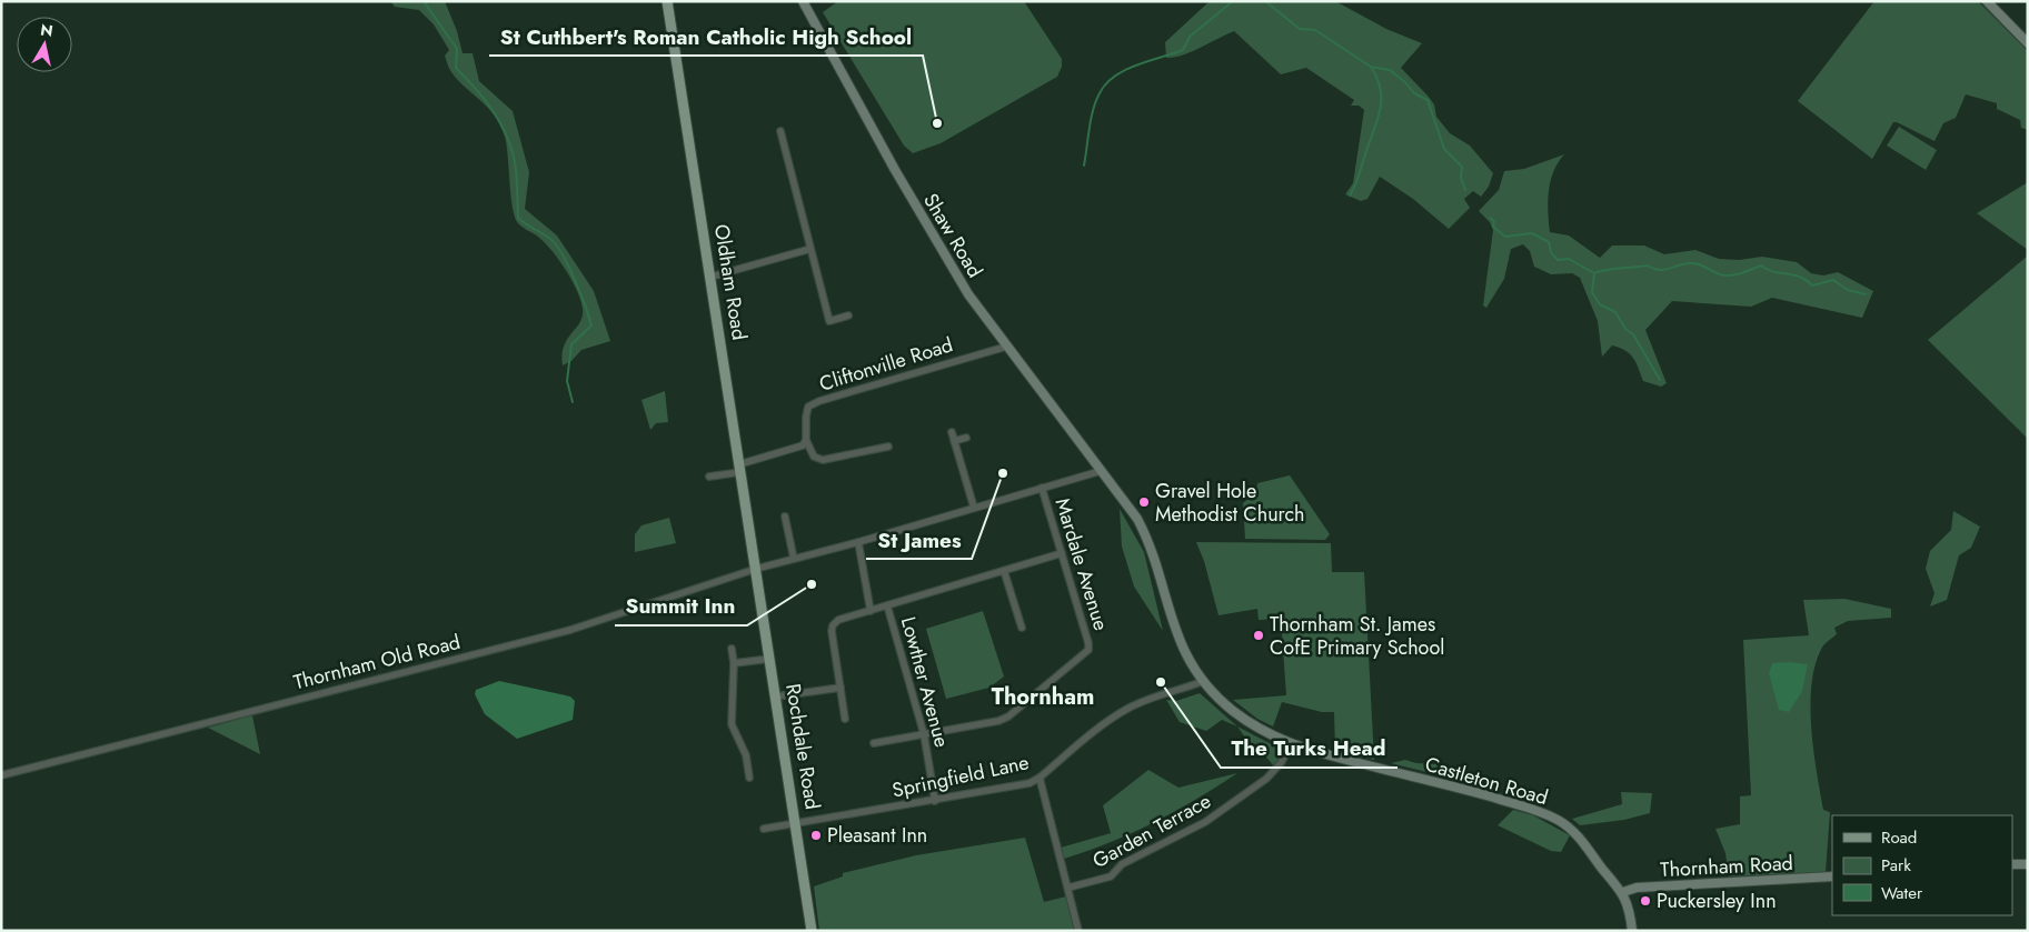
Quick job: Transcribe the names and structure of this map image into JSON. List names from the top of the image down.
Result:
{
  "streets": {
    "main road": ["Oldham Road", "Rochdale Road"],
    "street": [
      "Shaw Road",
      "Cliftonville Road",
      "Mardale Avenue",
      "Thornham Old Road",
      "Lowther Avenue",
      "Springfield Lane",
      "Castleton Road",
      "Garden Terrace",
      "Thornham Road"
    ]
  },
  "crossings": [
    ["Shaw Road", "Cliftonville Road"],
    ["Shaw Road", "Thornham Old Road"],
    ["Shaw Road", "Castleton Road"],
    ["Oldham Road", "Thornham Old Road"],
    ["Oldham Road", "Rochdale Road"],
    ["Mardale Avenue", "Thornham Old Road"],
    ["Mardale Avenue", "Lowther Avenue"],
    ["Thornham Old Road", "Rochdale Road"],
    ["Thornham Old Road", "Castleton Road"],
    ["Lowther Avenue", "Springfield Lane"],
    ["Rochdale Road", "Springfield Lane"],
    ["Springfield Lane", "Castleton Road"],
    ["Castleton Road", "Garden Terrace"],
    ["Castleton Road", "Thornham Road"]
  ],
  "districts": ["Thornham"],
  "places": [
    "St Cuthbert's Roman Catholic High School",
    "St James",
    "Gravel Hole Methodist Church",
    "Summit Inn",
    "Thornham St. James CofE Primary School",
    "The Turks Head",
    "Pleasant Inn",
    "Puckersley Inn"
  ],
  "legend": ["Road", "Park", "Water"],
  "north": "top"
}
